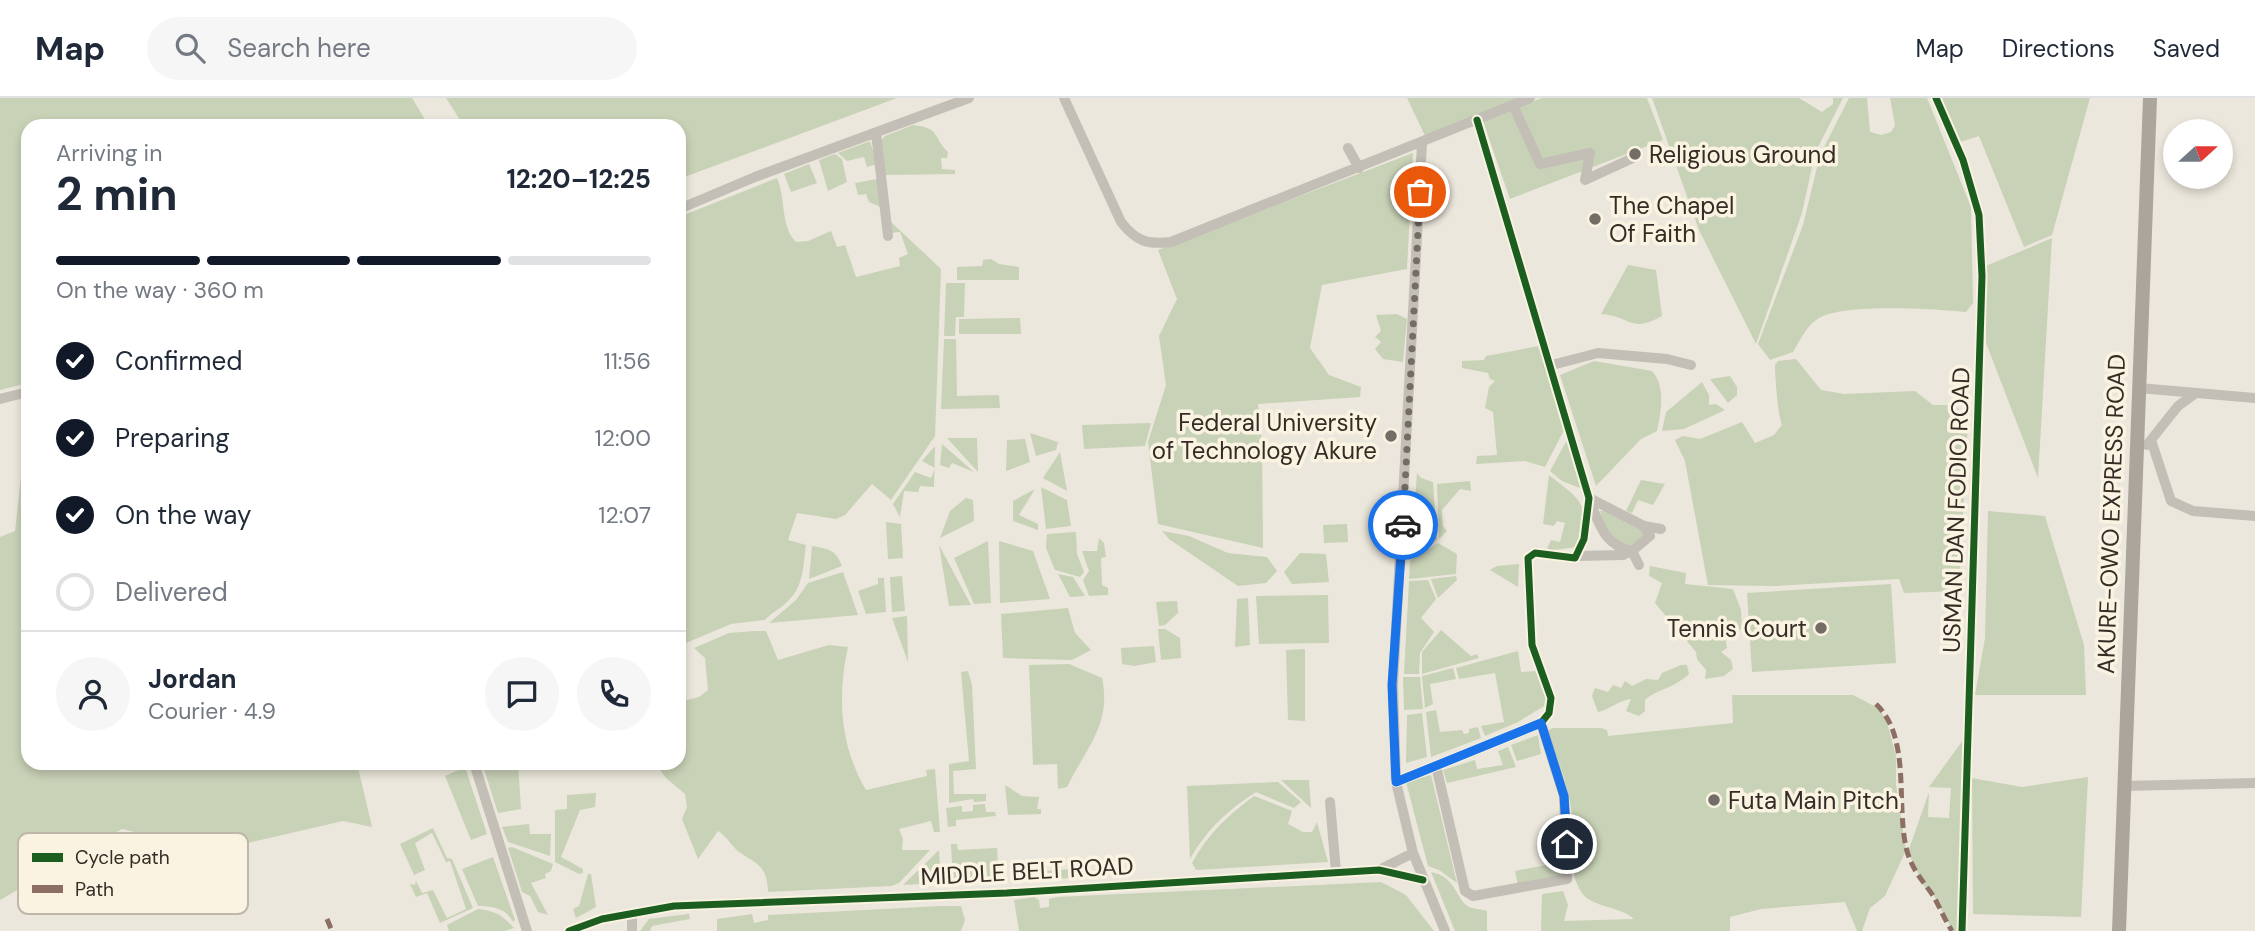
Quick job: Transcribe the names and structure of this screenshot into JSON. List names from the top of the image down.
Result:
{
  "streets": {
    "highway": ["AKURE-OWO EXPRESS ROAD"],
    "street": ["USMAN DAN FODIO ROAD", "MIDDLE BELT ROAD"]
  },
  "places": [
    "Religious Ground",
    "The Chapel Of Faith",
    "Federal University of Technology Akure",
    "Tennis Court",
    "Futa Main Pitch"
  ],
  "legend": ["Cycle path", "Path"],
  "north": "right",
  "page": {
    "header": "Map",
    "search": "Search here",
    "nav": ["Map", "Directions", "Saved"],
    "heading": ["2 min", "Arriving in", "12:20–12:25"],
    "panel": ["Jordan", "Courier · 4.9"],
    "bar": "On the way · 360 m",
    "list": [
      ["Confirmed", "11:56"],
      ["Preparing", "12:00"],
      ["On the way", "12:07"],
      "Delivered"
    ]
  }
}
